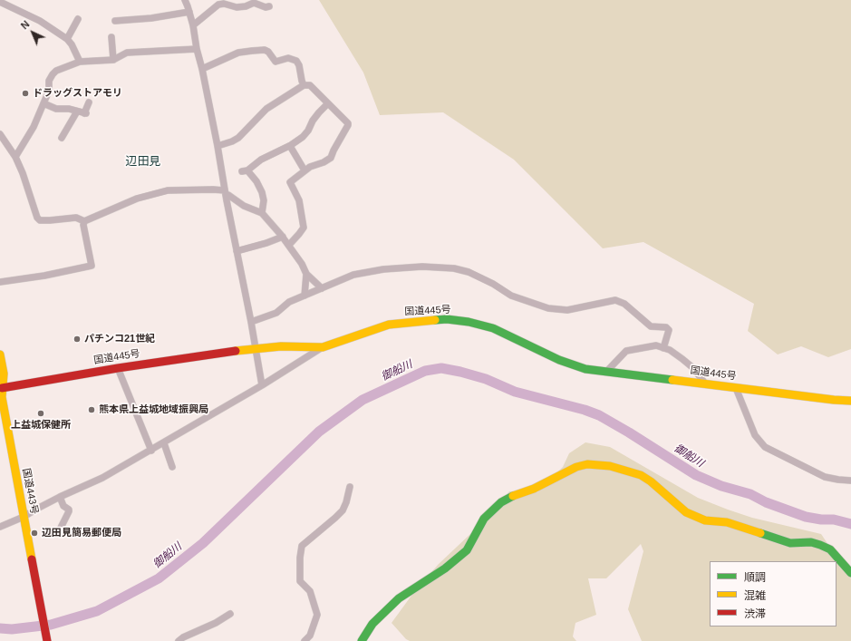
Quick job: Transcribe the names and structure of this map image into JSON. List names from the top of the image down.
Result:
{
  "streets": {
    "main road": ["国道445号", "国道443号"]
  },
  "crossings": [
    ["国道445号", "国道443号"]
  ],
  "districts": ["辺田見"],
  "water": ["御船川"],
  "places": [
    "ドラッグストアモリ",
    "パチンコ21世紀",
    "熊本県上益城地域振興局",
    "上益城保健所",
    "辺田見簡易郵便局"
  ],
  "legend": ["順調", "混雑", "渋滞"],
  "north": "top left"
}
